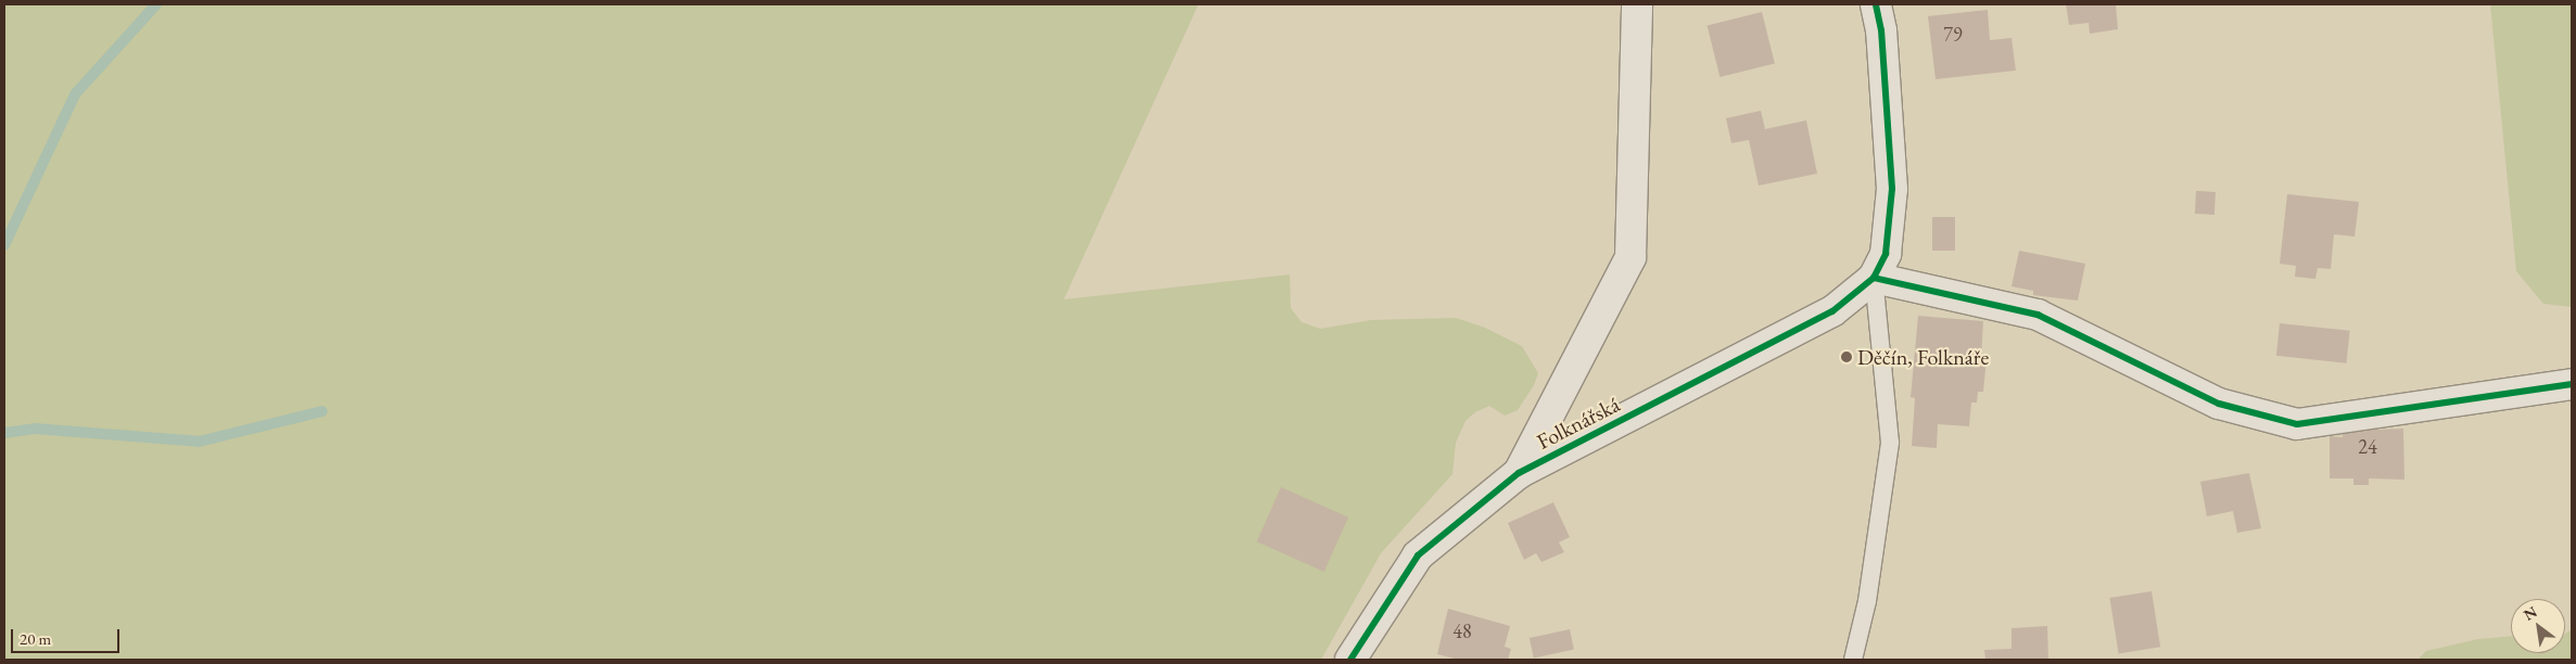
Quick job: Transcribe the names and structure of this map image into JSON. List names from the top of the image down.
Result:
{
  "streets": {
    "street": ["Folknářská"]
  },
  "places": ["Děčín, Folknáře"],
  "house_numbers": ["79", "24", "48"],
  "scale_bar": "20 m",
  "north": "top left"
}
